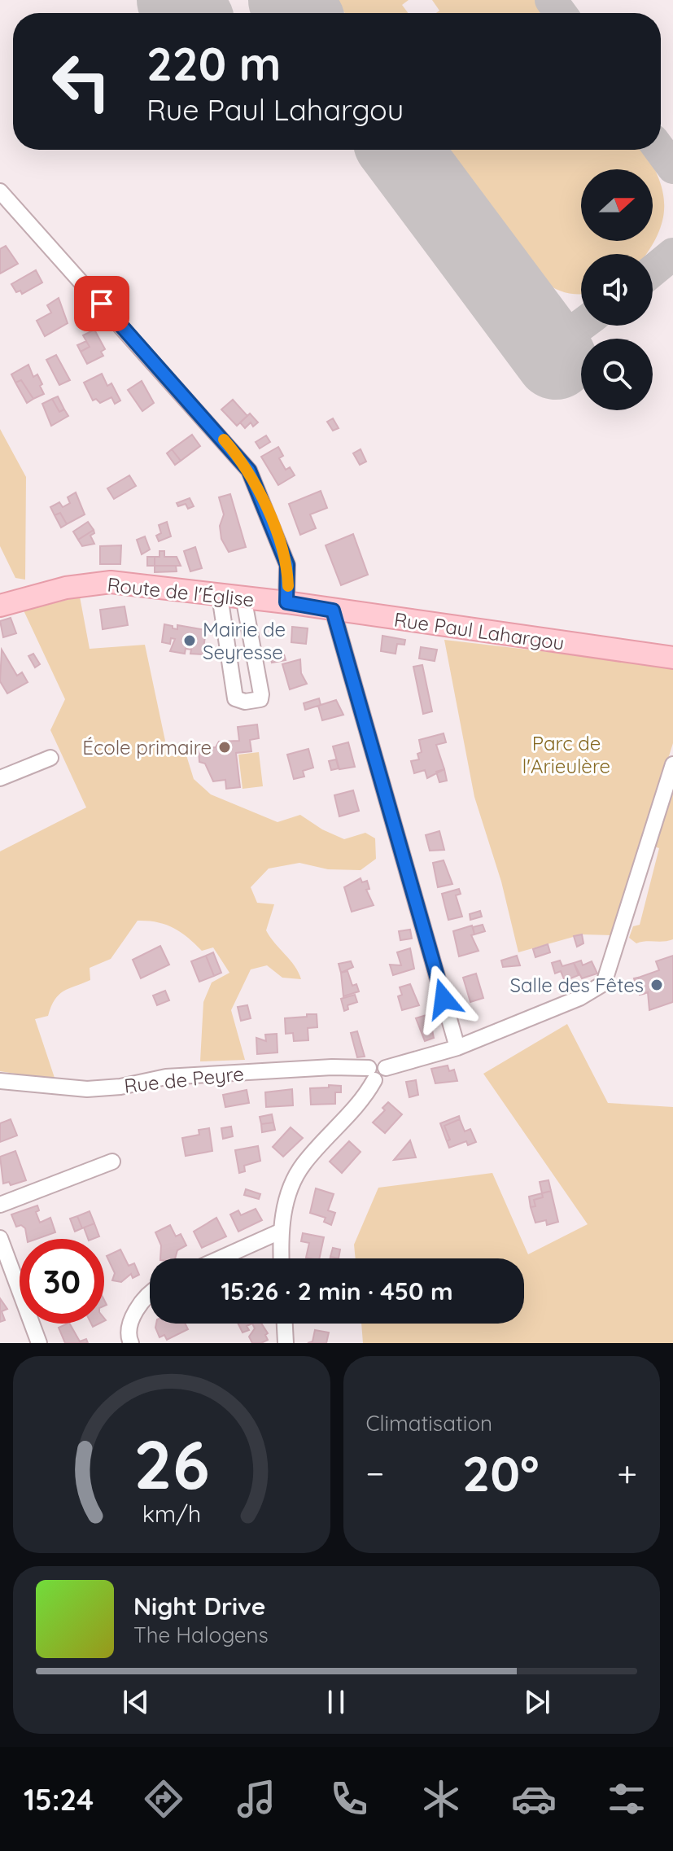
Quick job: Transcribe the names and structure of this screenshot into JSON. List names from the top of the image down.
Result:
{
  "streets": {
    "street": ["Route de l'Église", "Rue Paul Lahargou", "Rue de Peyre"]
  },
  "crossings": [
    ["Route de l'Église", "Rue Paul Lahargou"]
  ],
  "parks": ["Parc de l'Arieulère"],
  "places": ["Mairie de Seyresse", "École primaire", "Salle des Fêtes"],
  "north": "right",
  "page": {
    "turn": ["220 m", "Rue Paul Lahargou"],
    "limit": "30",
    "trip": "15:26 · 2 min · 450 m",
    "tile": "Climatisation",
    "heat": ["−", "20°", "+"],
    "song": ["Night Drive", "The Halogens"],
    "tabs": "15:24",
    "gauge": ["26", "km/h"]
  }
}
